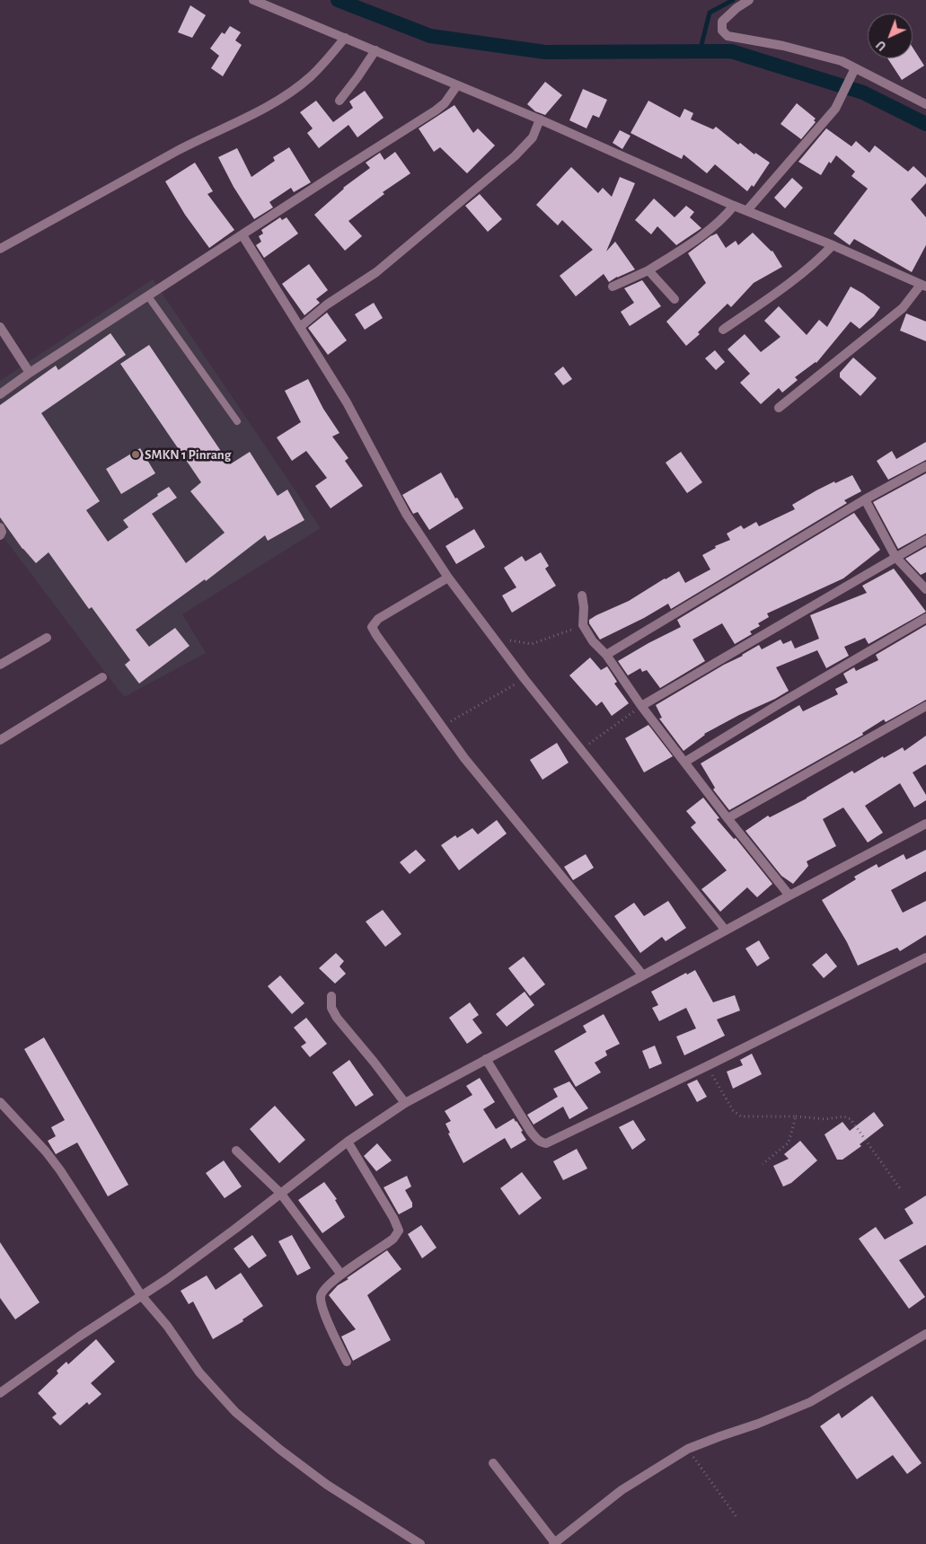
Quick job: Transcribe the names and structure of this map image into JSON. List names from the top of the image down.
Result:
{
  "places": ["SMKN 1 Pinrang"],
  "north": "bottom left"
}
